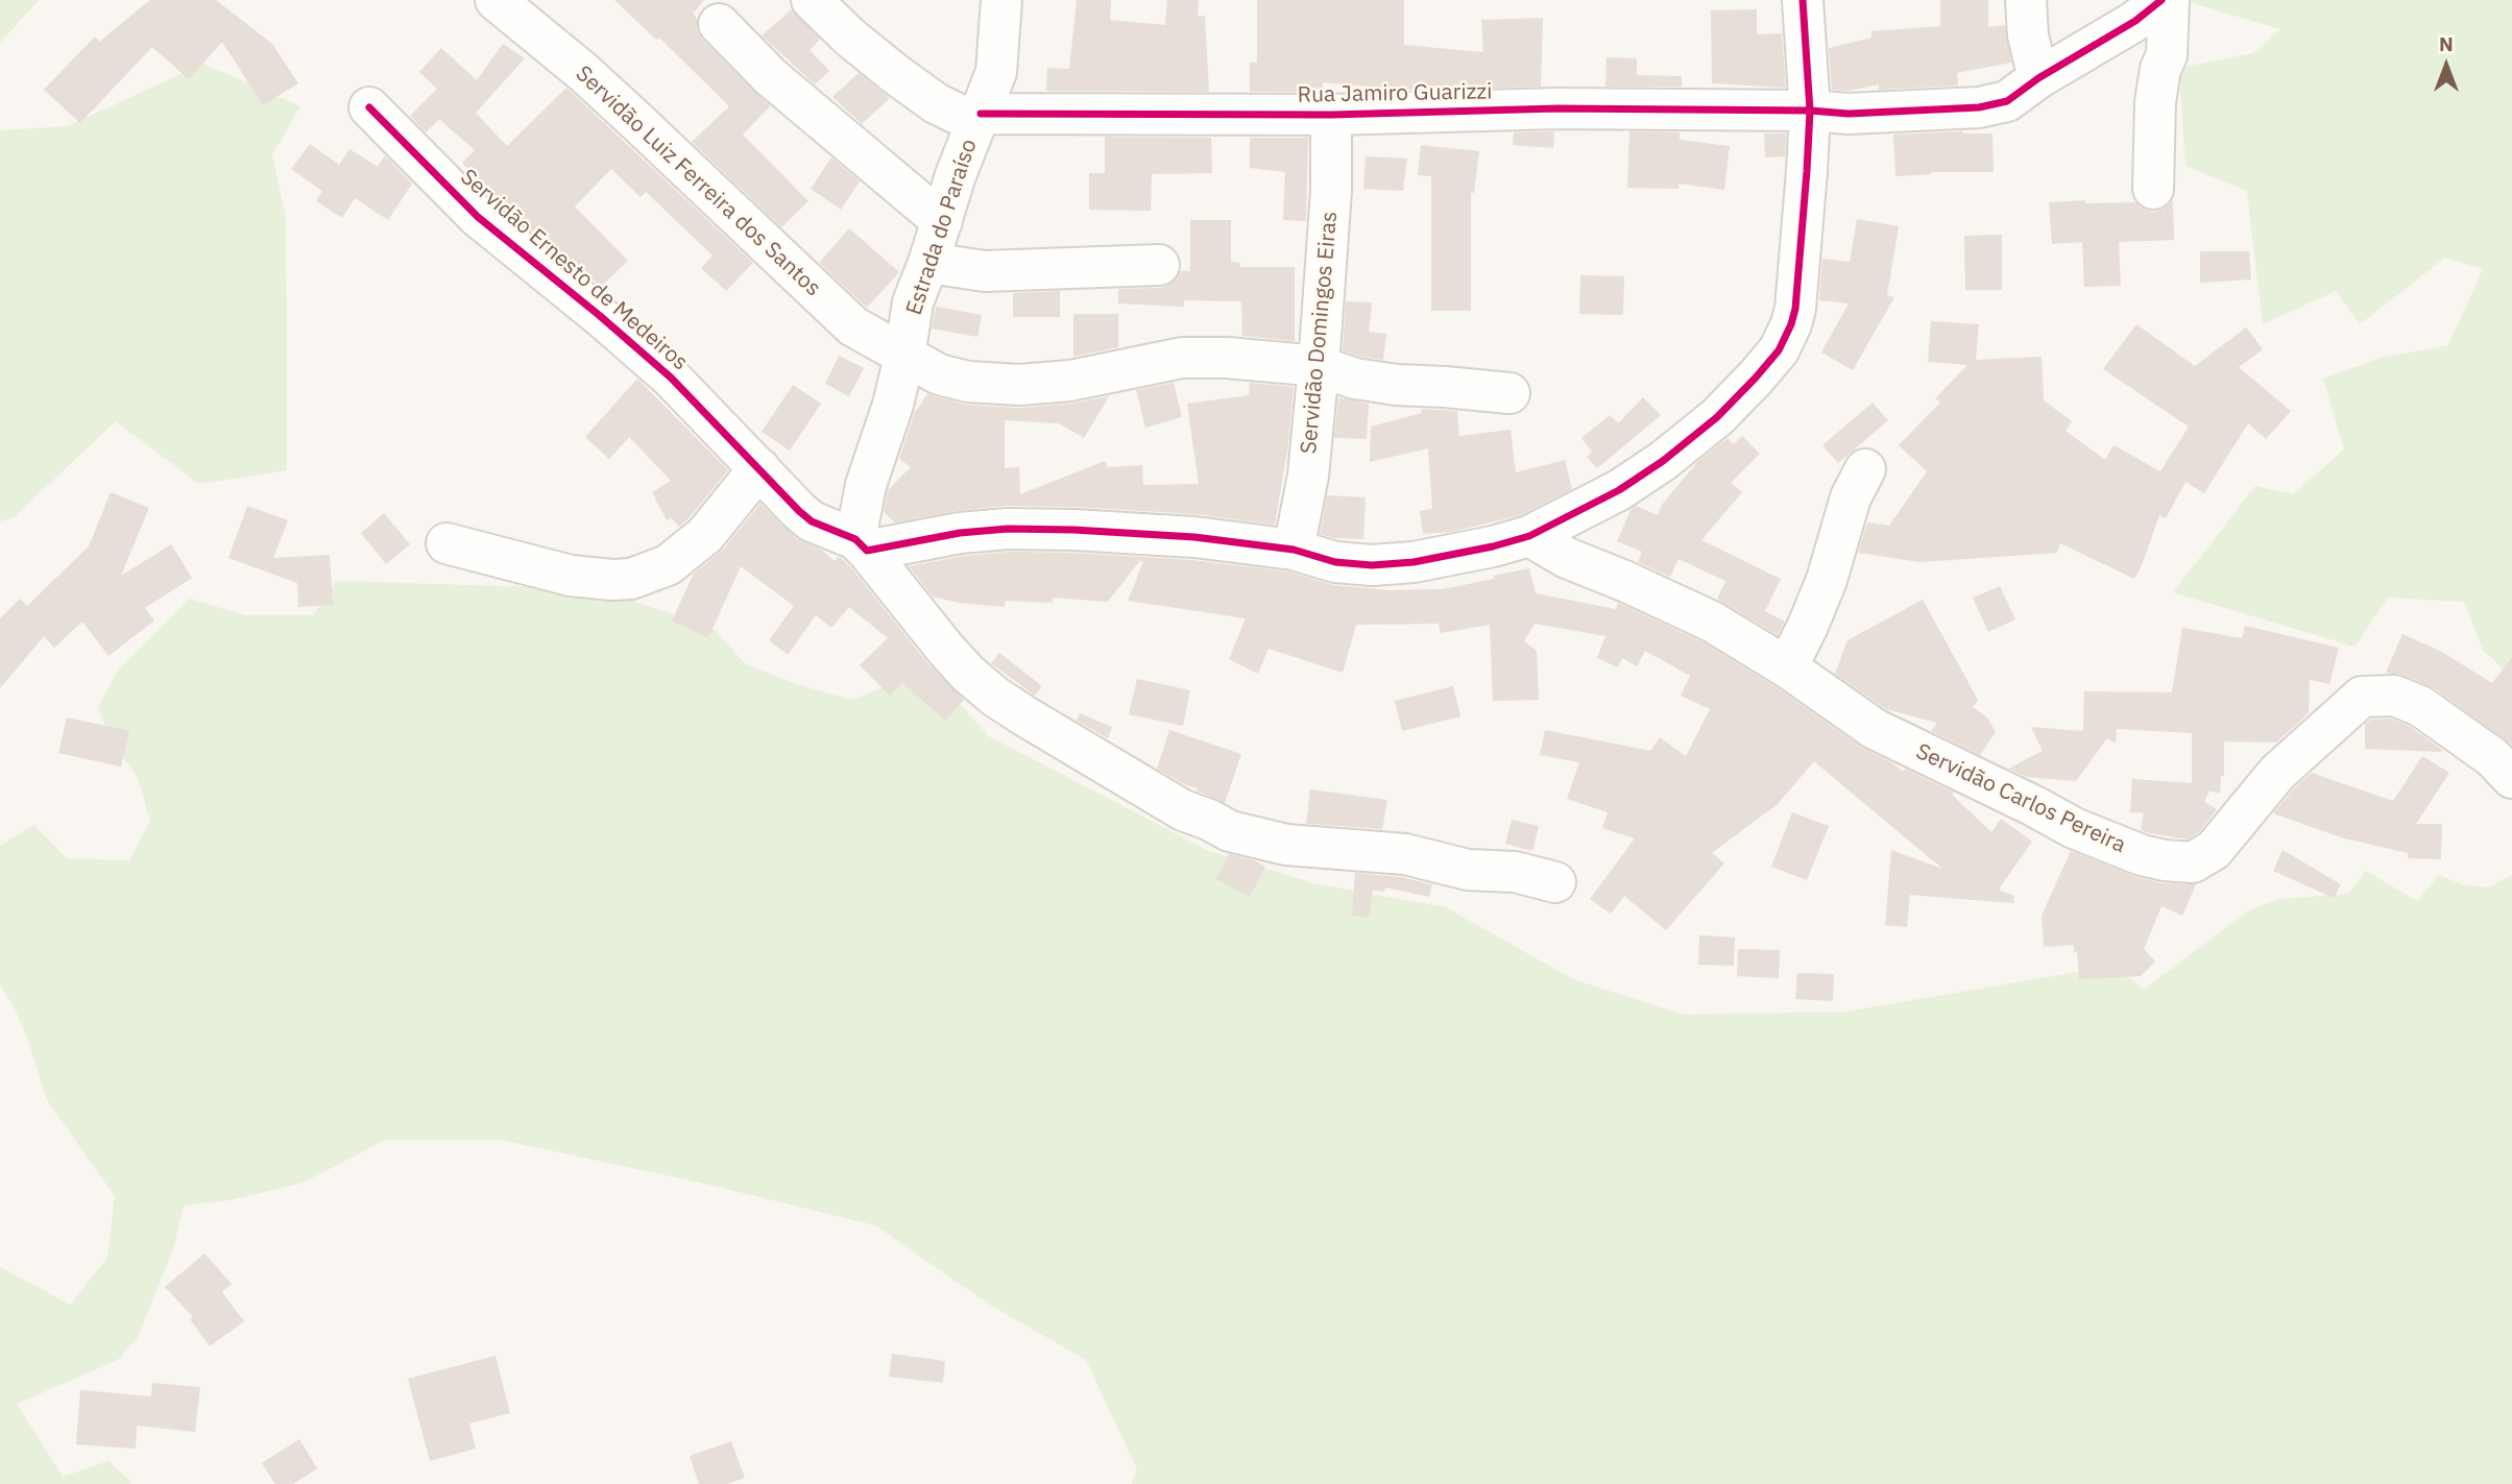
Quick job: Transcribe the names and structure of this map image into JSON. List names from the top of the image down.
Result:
{
  "streets": {
    "street": [
      "Rua Jamiro Guarizzi",
      "Servidão Luiz Ferreira dos Santos",
      "Estrada do Paraíso",
      "Servidão Ernesto de Medeiros",
      "Servidão Domingos Eiras",
      "Servidão Carlos Pereira"
    ]
  },
  "crossings": [
    ["Rua Jamiro Guarizzi", "Estrada do Paraíso"],
    ["Rua Jamiro Guarizzi", "Servidão Domingos Eiras"],
    ["Servidão Luiz Ferreira dos Santos", "Estrada do Paraíso"],
    ["Servidão Luiz Ferreira dos Santos", "Servidão Domingos Eiras"],
    ["Estrada do Paraíso", "Servidão Ernesto de Medeiros"]
  ],
  "north": "top"
}
